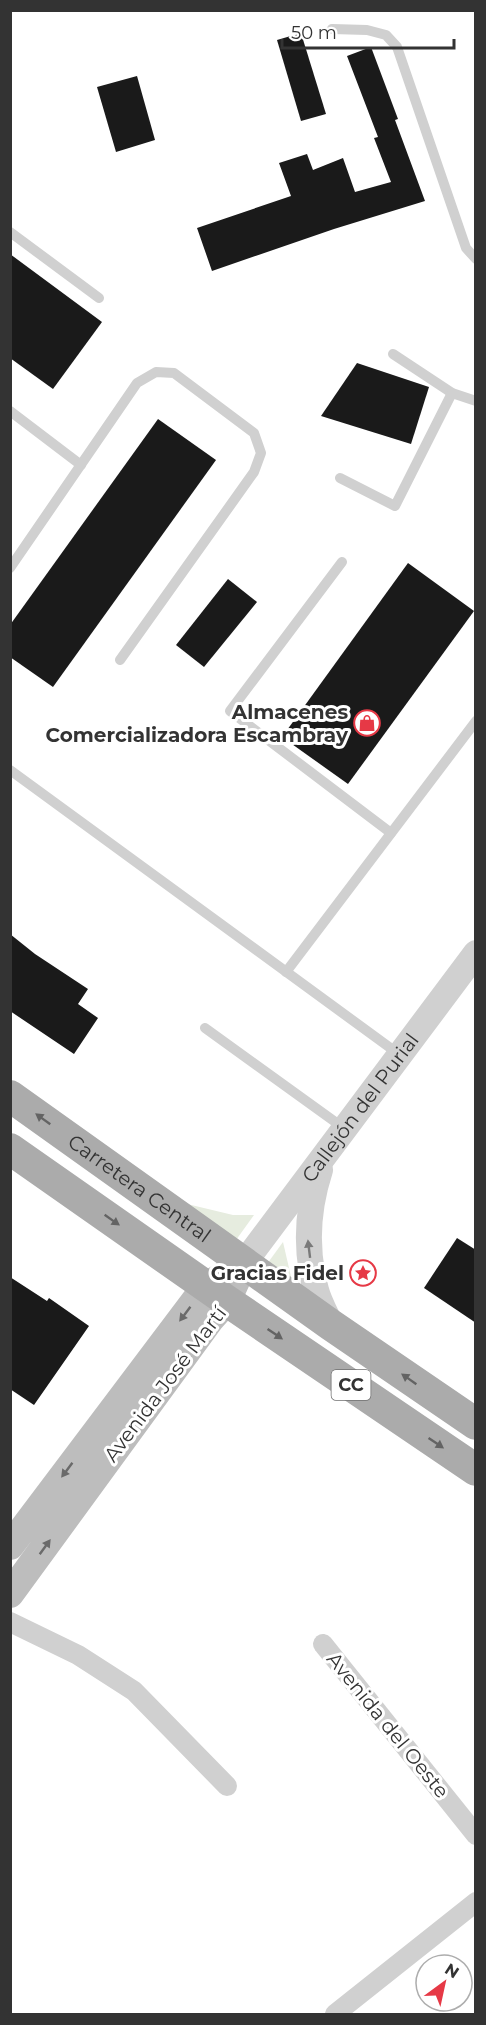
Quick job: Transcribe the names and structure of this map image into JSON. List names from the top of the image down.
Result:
{
  "streets": {
    "main road": ["Carretera Central", "Avenida José Martí", "CC"],
    "street": ["Callejón del Purial", "Avenida del Oeste"]
  },
  "crossings": [
    ["Callejón del Purial", "Carretera Central"],
    ["Callejón del Purial", "Avenida José Martí"],
    ["Carretera Central", "Avenida José Martí"]
  ],
  "places": {
    "shop": ["Almacenes Comercializadora Escambray"],
    "place": ["Gracias Fidel"]
  },
  "scale_bar": "50 m",
  "north": "top right"
}
